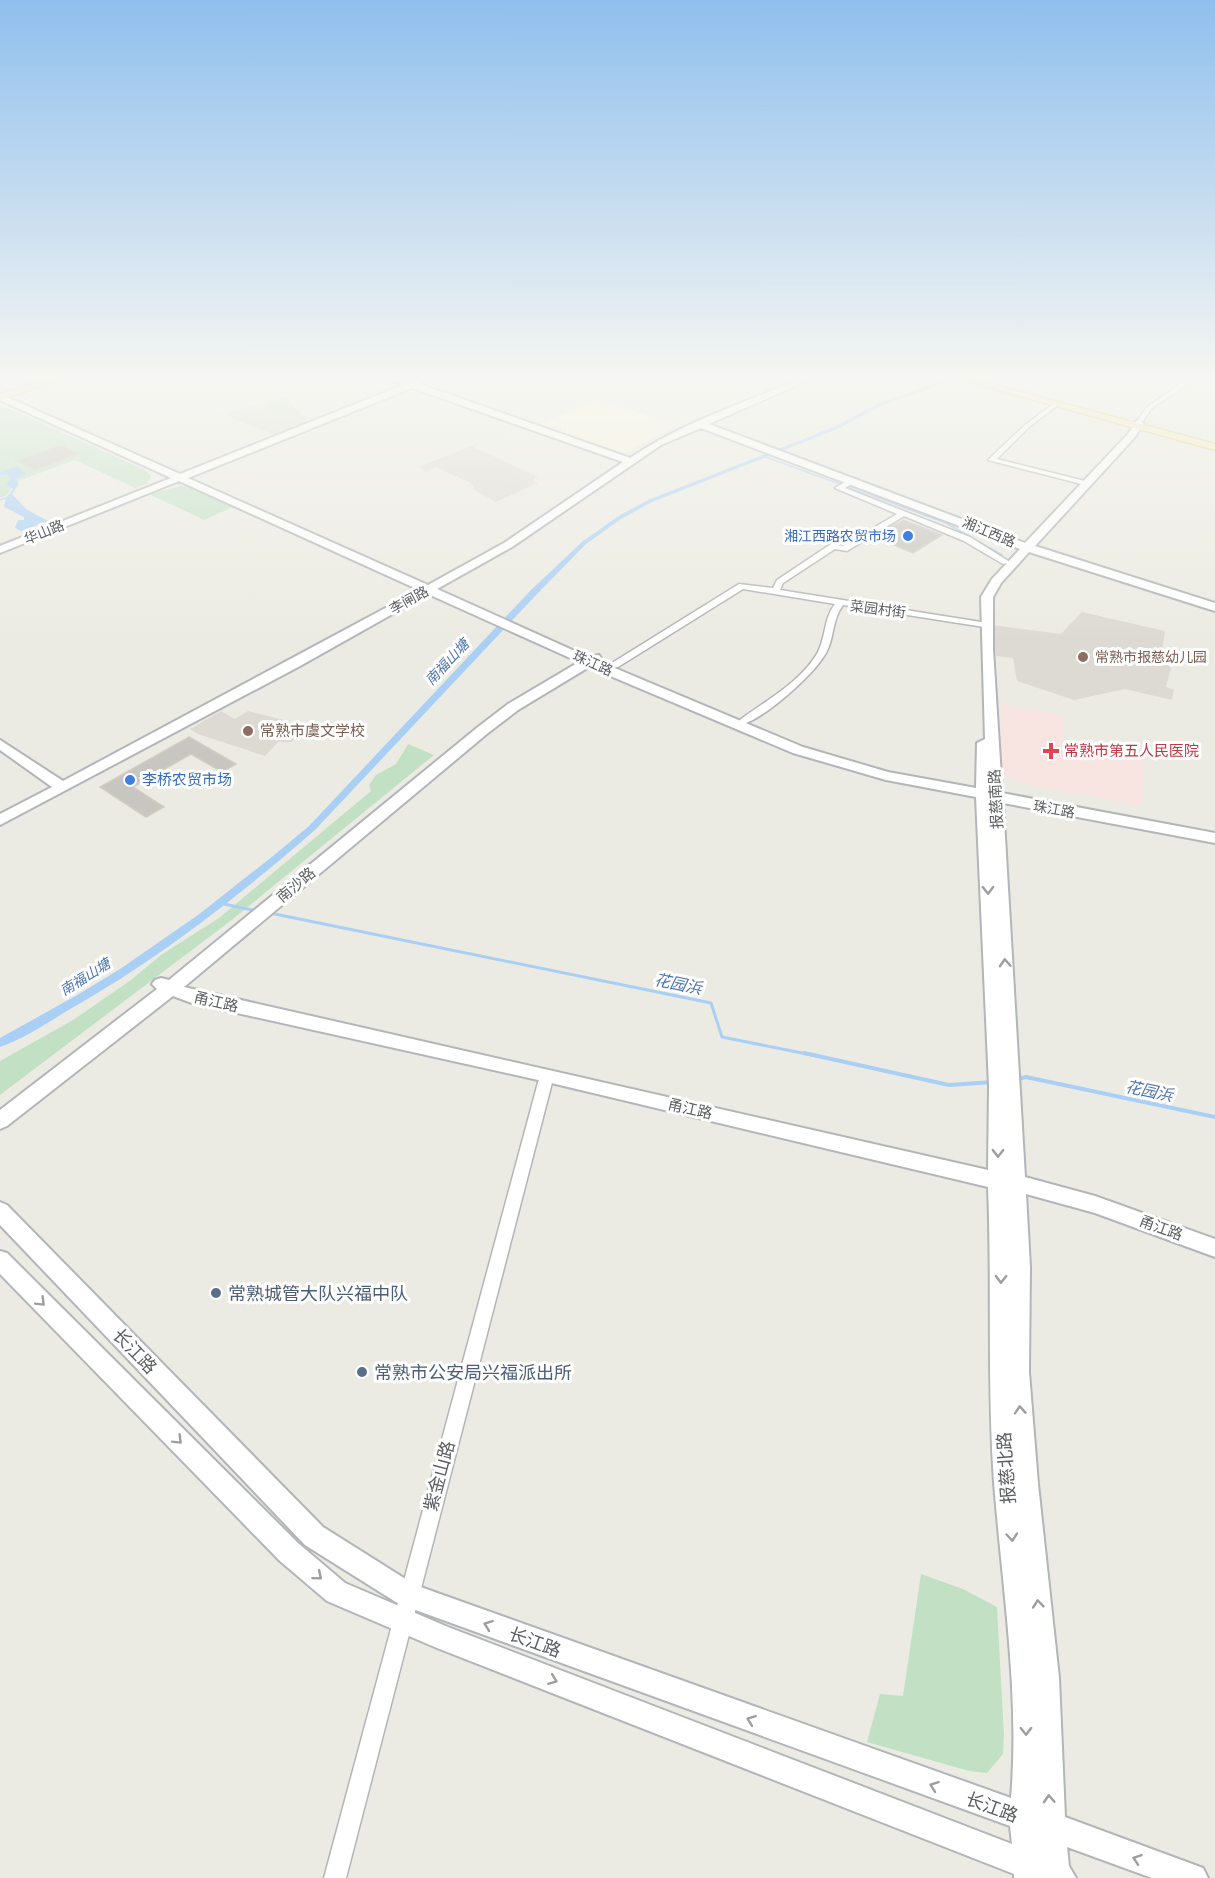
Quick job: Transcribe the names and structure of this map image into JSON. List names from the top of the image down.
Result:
{
  "streets": {
    "main road": [
      "华山路",
      "湘江西路",
      "李闸路",
      "珠江路",
      "报慈南路",
      "南沙路",
      "甬江路",
      "长江路",
      "报慈北路"
    ],
    "street": ["菜园村街", "紫金山路"]
  },
  "crossings": [
    ["华山路", "珠江路"],
    ["湘江西路", "报慈南路"],
    ["李闸路", "珠江路"],
    ["菜园村街", "珠江路"],
    ["菜园村街", "报慈南路"],
    ["珠江路", "报慈南路"],
    ["珠江路", "南沙路"],
    ["报慈南路", "报慈北路"],
    ["南沙路", "甬江路"],
    ["甬江路", "报慈北路"],
    ["甬江路", "紫金山路"],
    ["长江路", "报慈北路"],
    ["长江路", "紫金山路"]
  ],
  "water": ["南福山塘", "花园浜"],
  "places": {
    "other": [
      "湘江西路农贸市场",
      "常熟市报慈幼儿园",
      "常熟市虞文学校",
      "李桥农贸市场",
      "常熟城管大队兴福中队",
      "常熟市公安局兴福派出所"
    ],
    "health": ["常熟市第五人民医院"]
  }
}
